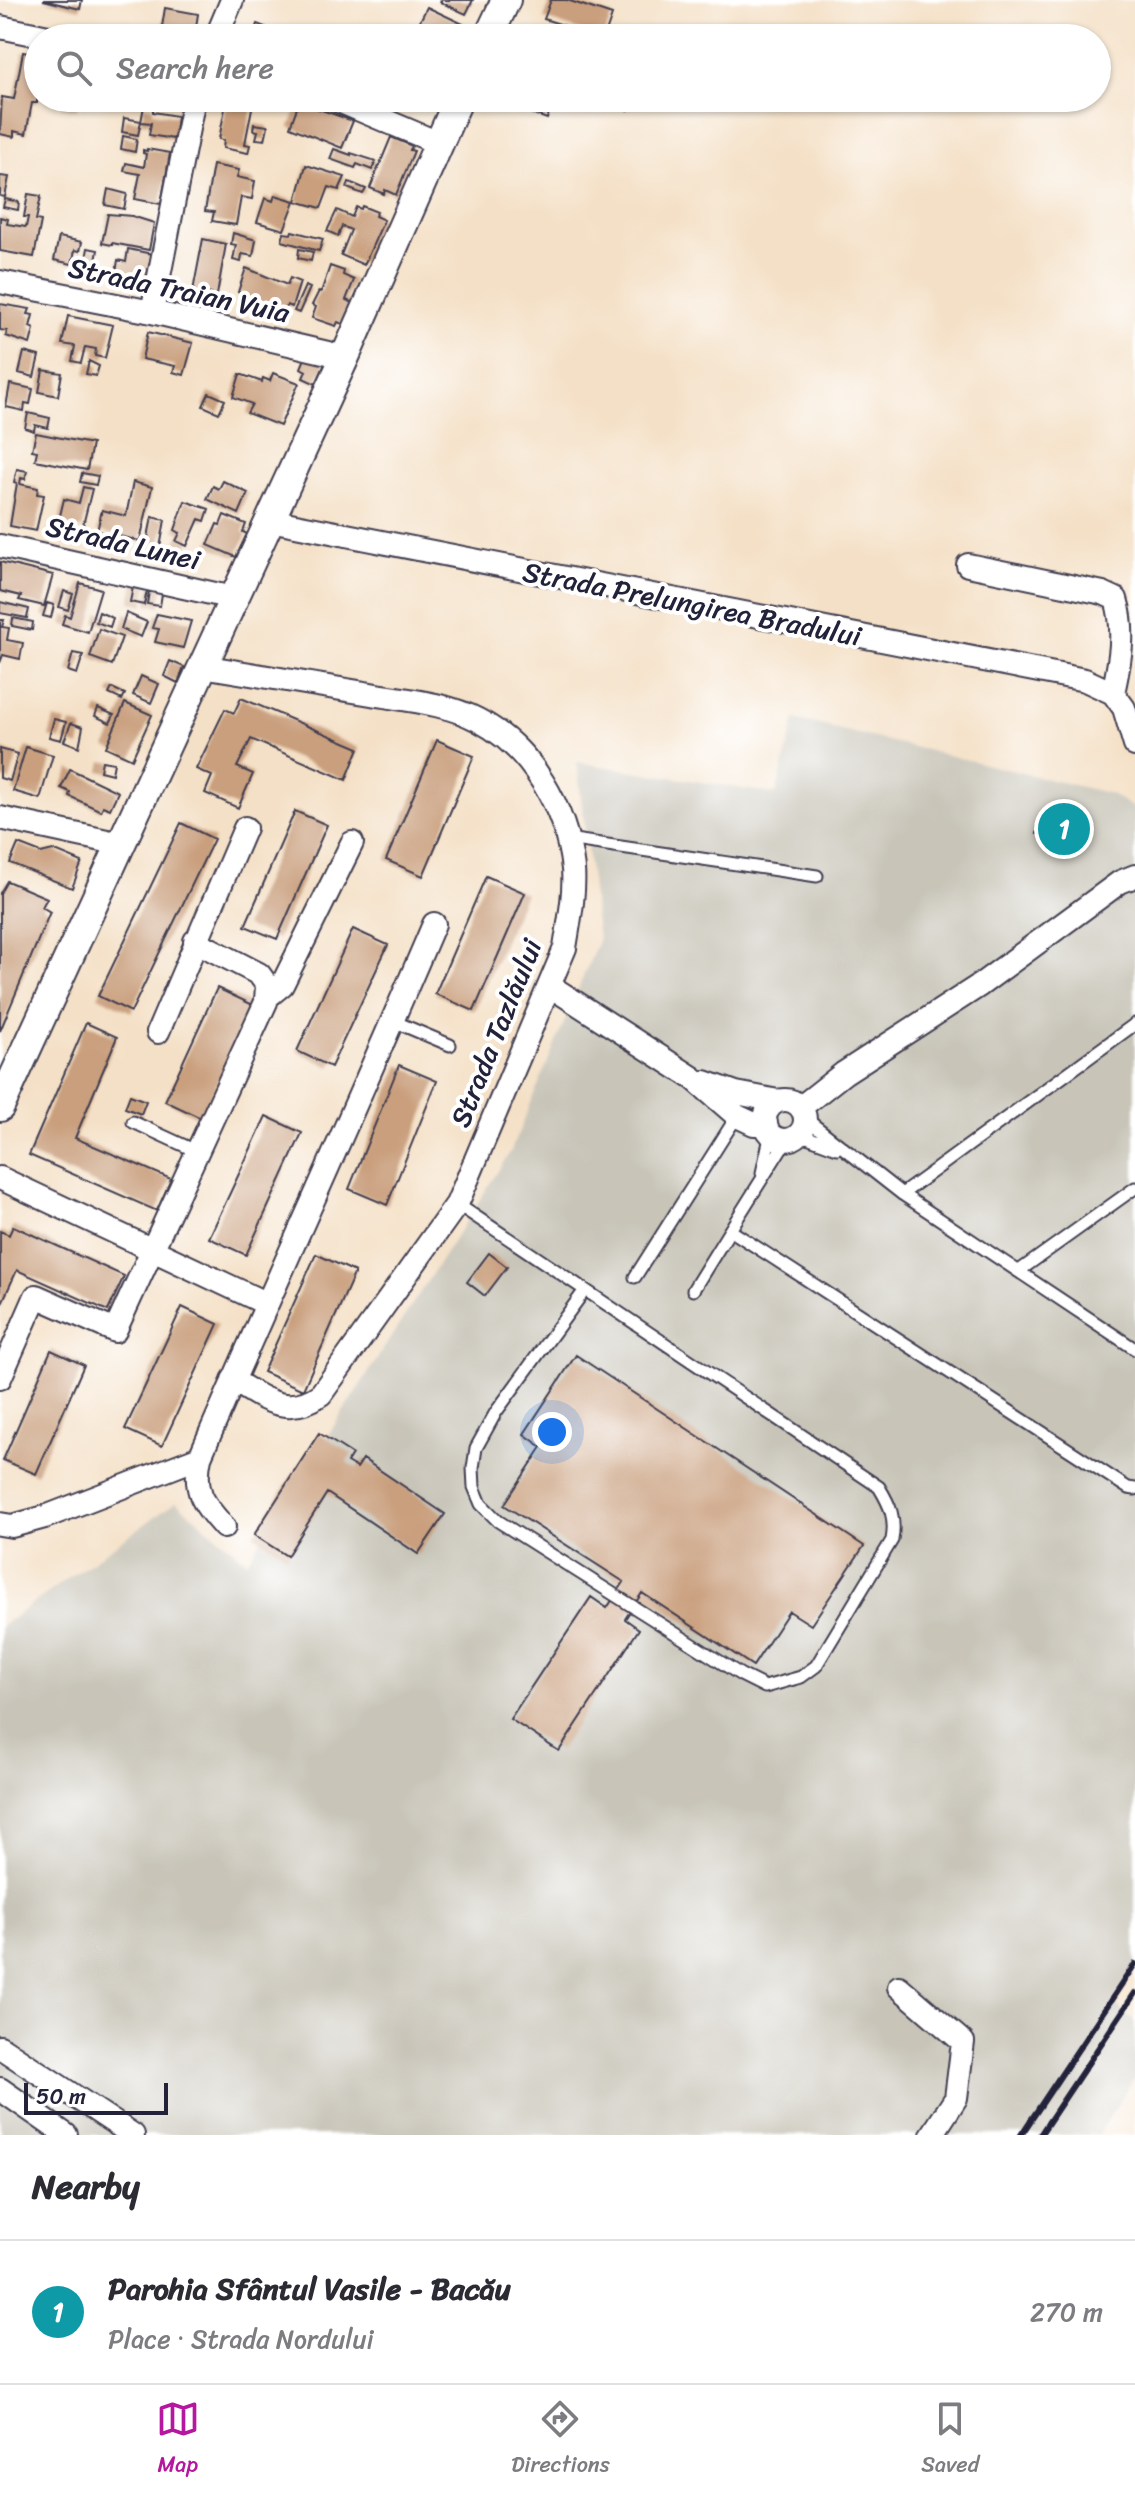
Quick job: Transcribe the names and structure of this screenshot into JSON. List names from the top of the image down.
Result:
{
  "streets": {
    "street": [
      "Strada Traian Vuia",
      "Strada Lunei",
      "Strada Prelungirea Bradului",
      "Strada Tazlăului"
    ]
  },
  "scale_bar": "50 m",
  "page": {
    "search": "Search here",
    "pins": "1",
    "scale": "50 m",
    "heading": "Nearby",
    "list": [
      {
        "mark": "1",
        "name": "Parohia Sfântul Vasile - Bacău",
        "note": "Place · Strada Nordului",
        "value": "270 m"
      }
    ],
    "nav": ["Map", "Directions", "Saved"]
  }
}
